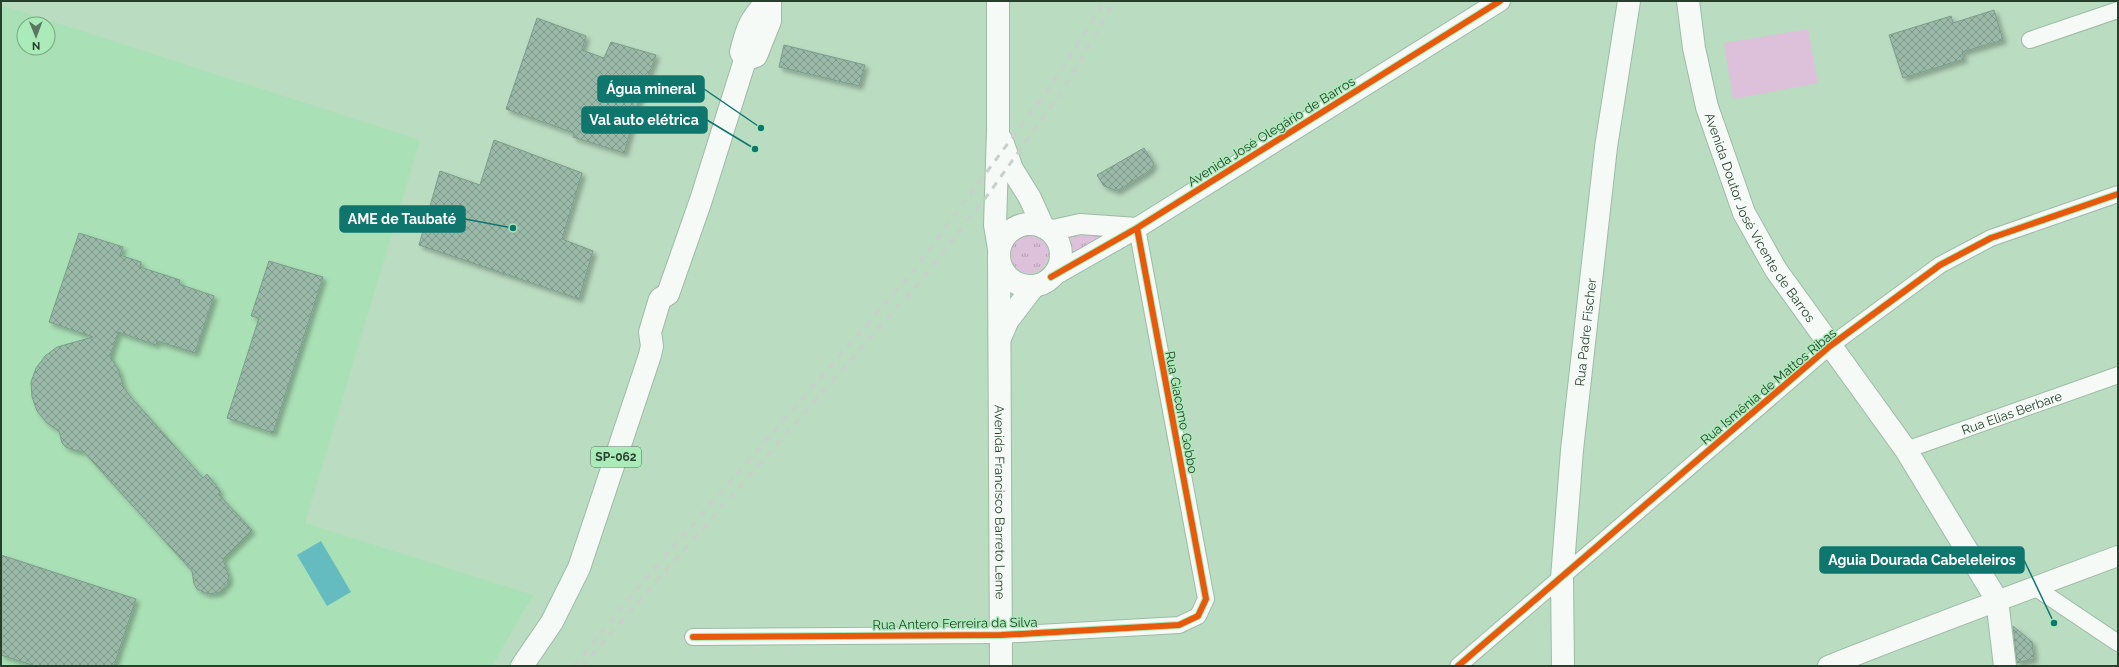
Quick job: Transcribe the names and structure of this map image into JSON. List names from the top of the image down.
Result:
{
  "streets": {
    "main road": [
      "Avenida Doutor José Vicente de Barros",
      "Rua Padre Fischer",
      "SP-062",
      "Avenida Francisco Barreto Leme"
    ],
    "street": [
      "Avenida José Olegário de Barros",
      "Rua Ismênia de Mattos Ribas",
      "Rua Giacomo Gobbo",
      "Rua Elias Berbare",
      "Rua Antero Ferreira da Silva"
    ]
  },
  "crossings": [
    ["Avenida José Olegário de Barros", "Rua Giacomo Gobbo"],
    ["Avenida José Olegário de Barros", "Avenida Francisco Barreto Leme"],
    ["Avenida Doutor José Vicente de Barros", "Rua Ismênia de Mattos Ribas"],
    ["Avenida Doutor José Vicente de Barros", "Rua Elias Berbare"],
    ["Rua Padre Fischer", "Rua Ismênia de Mattos Ribas"],
    ["Rua Giacomo Gobbo", "Rua Antero Ferreira da Silva"],
    ["Avenida Francisco Barreto Leme", "Rua Antero Ferreira da Silva"]
  ],
  "places": [
    "Água mineral",
    "Val auto elétrica",
    "AME de Taubaté",
    "Aguia Dourada Cabeleleiros"
  ],
  "north": "bottom"
}
